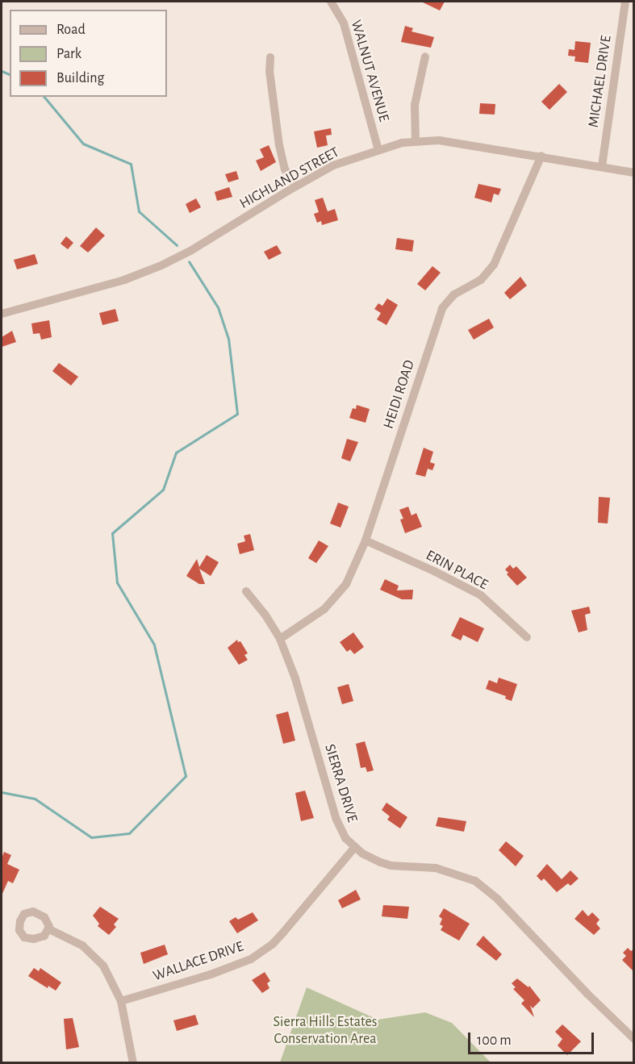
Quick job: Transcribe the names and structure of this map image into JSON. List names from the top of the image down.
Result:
{
  "streets": {
    "street": [
      "WALNUT AVENUE",
      "MICHAEL DRIVE",
      "HIGHLAND STREET",
      "HEIDI ROAD",
      "ERIN PLACE",
      "SIERRA DRIVE",
      "WALLACE DRIVE"
    ]
  },
  "crossings": [
    ["WALNUT AVENUE", "HIGHLAND STREET"],
    ["MICHAEL DRIVE", "HIGHLAND STREET"],
    ["HIGHLAND STREET", "HEIDI ROAD"],
    ["HEIDI ROAD", "ERIN PLACE"],
    ["HEIDI ROAD", "SIERRA DRIVE"],
    ["SIERRA DRIVE", "WALLACE DRIVE"]
  ],
  "parks": ["Sierra Hills Estates Conservation Area"],
  "legend": ["Road", "Park", "Building"],
  "scale_bar": "100 m"
}
